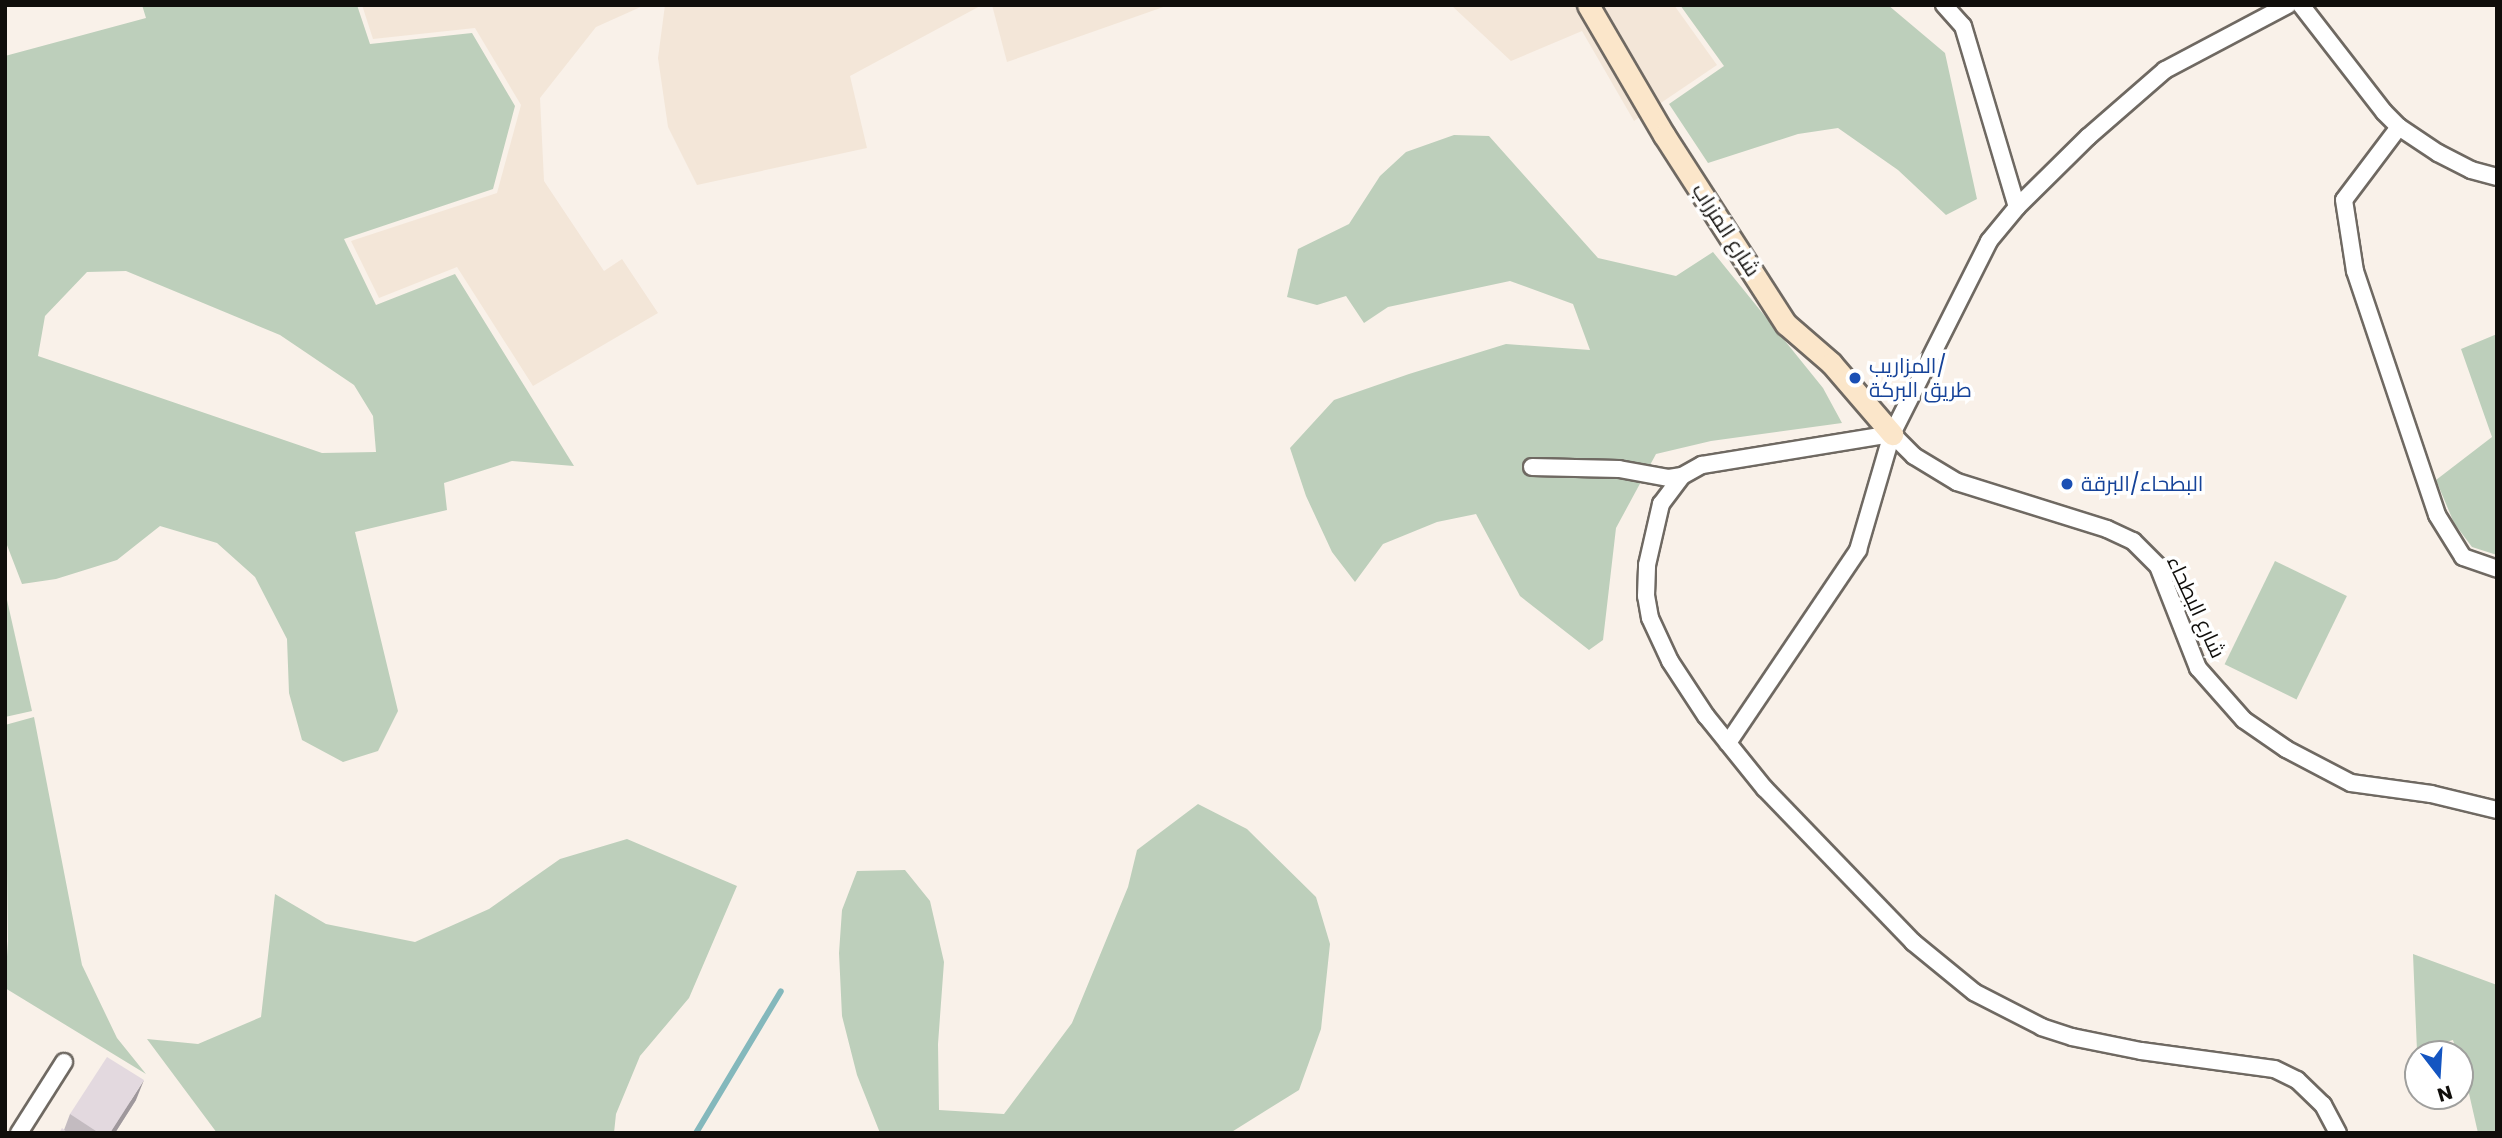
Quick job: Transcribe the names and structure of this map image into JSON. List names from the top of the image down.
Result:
{
  "streets": {
    "street": ["شارع المزراب", "شارع البطحاء"]
  },
  "crossings": [
    ["شارع المزراب", "شارع البطحاء"]
  ],
  "places": ["المزاريب/ طريق البركة", "البطحاء/البرقة"],
  "north": "bottom"
}
